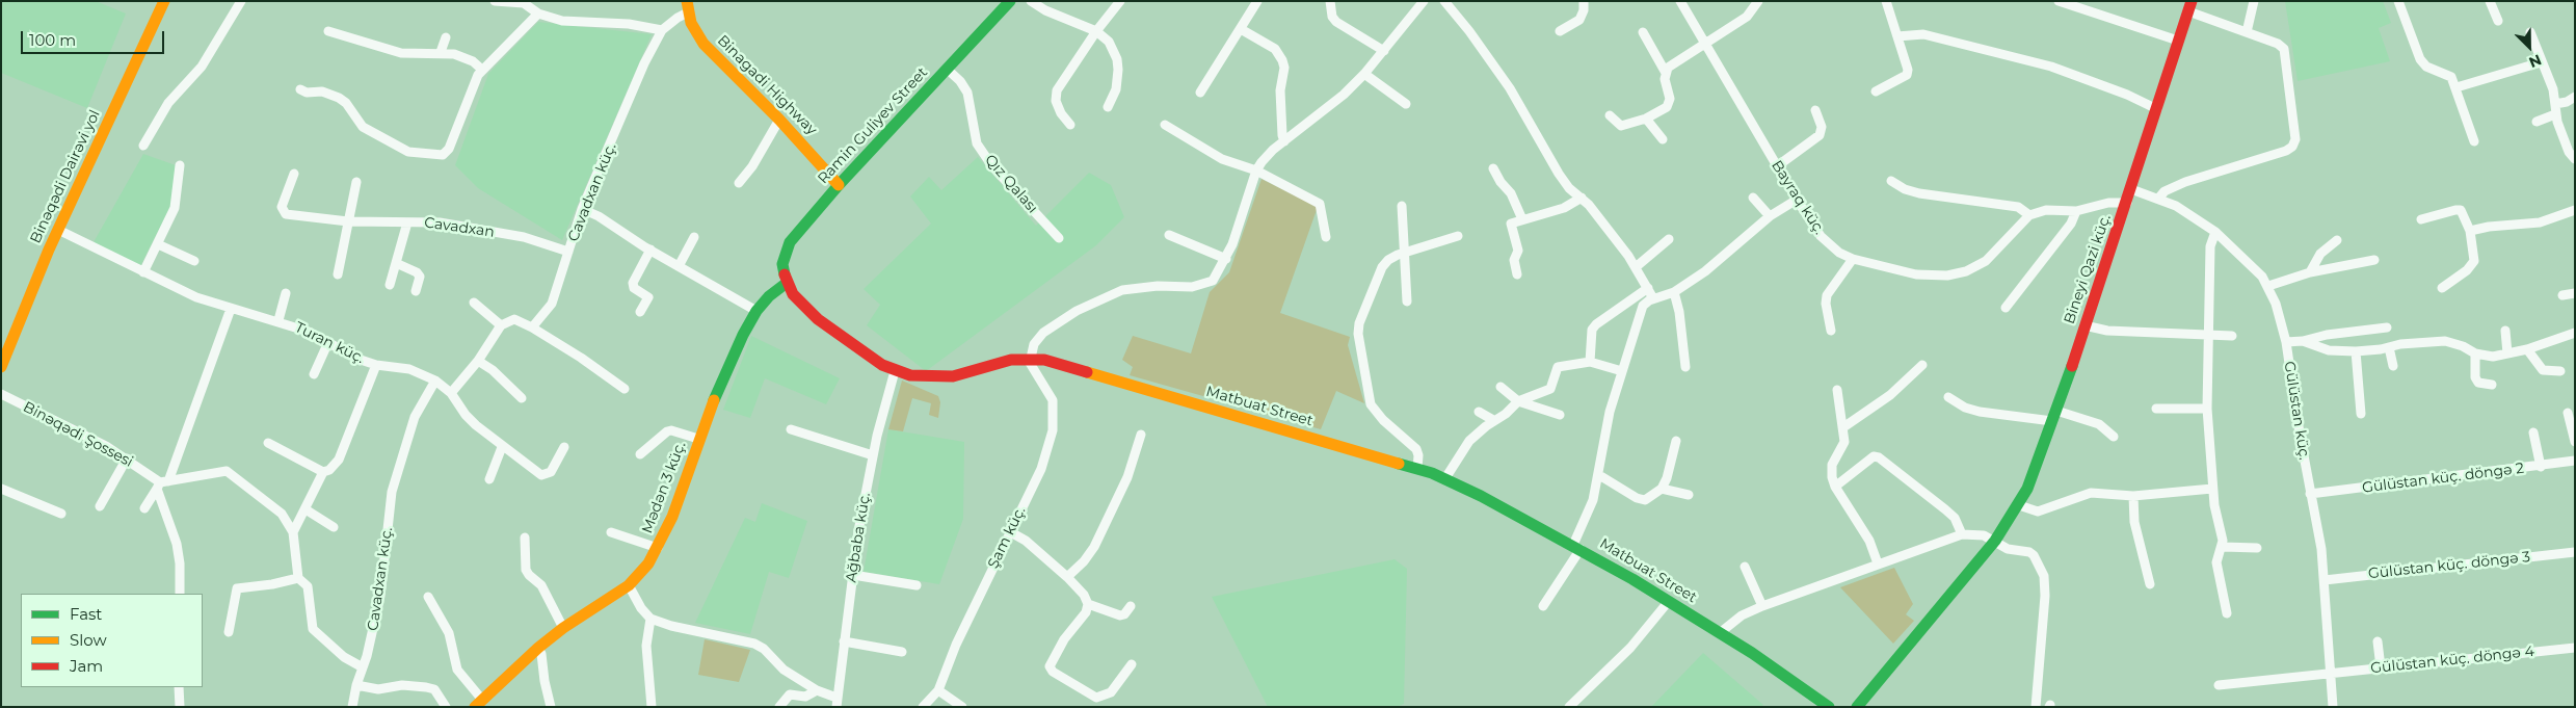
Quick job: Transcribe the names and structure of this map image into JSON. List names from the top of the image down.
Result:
{
  "streets": {
    "main road": [
      "Binagadi Highway",
      "Ramin Guliyev Street",
      "Binəqədi Dairəvi yol",
      "Bineyi Qazi küç.",
      "Matbuat Street",
      "Mədən 3 küç."
    ],
    "street": [
      "Qız Qalası",
      "Cavadxan küç.",
      "Bayraq küç.",
      "Cavadxan",
      "Turan küç.",
      "Gülüstan küç.",
      "Binəqədi Şossesi",
      "Gülüstan küç. döngə 2",
      "Ağbaba küç.",
      "Şam küç.",
      "Gülüstan küç. döngə 3",
      "Gülüstan küç. döngə 4"
    ]
  },
  "crossings": [
    ["Binagadi Highway", "Ramin Guliyev Street"],
    ["Binagadi Highway", "Cavadxan küç."],
    ["Ramin Guliyev Street", "Qız Qalası"],
    ["Ramin Guliyev Street", "Matbuat Street"],
    ["Ramin Guliyev Street", "Mədən 3 küç."],
    ["Binəqədi Dairəvi yol", "Turan küç."],
    ["Cavadxan küç.", "Cavadxan"],
    ["Cavadxan küç.", "Turan küç."],
    ["Bineyi Qazi küç.", "Gülüstan küç."],
    ["Matbuat Street", "Mədən 3 küç."],
    ["Matbuat Street", "Ağbaba küç."],
    ["Matbuat Street", "Şam küç."],
    ["Gülüstan küç.", "Gülüstan küç. döngə 2"],
    ["Gülüstan küç.", "Gülüstan küç. döngə 3"],
    ["Gülüstan küç.", "Gülüstan küç. döngə 4"]
  ],
  "legend": ["Fast", "Slow", "Jam"],
  "scale_bar": "100 m",
  "north": "bottom right"
}
